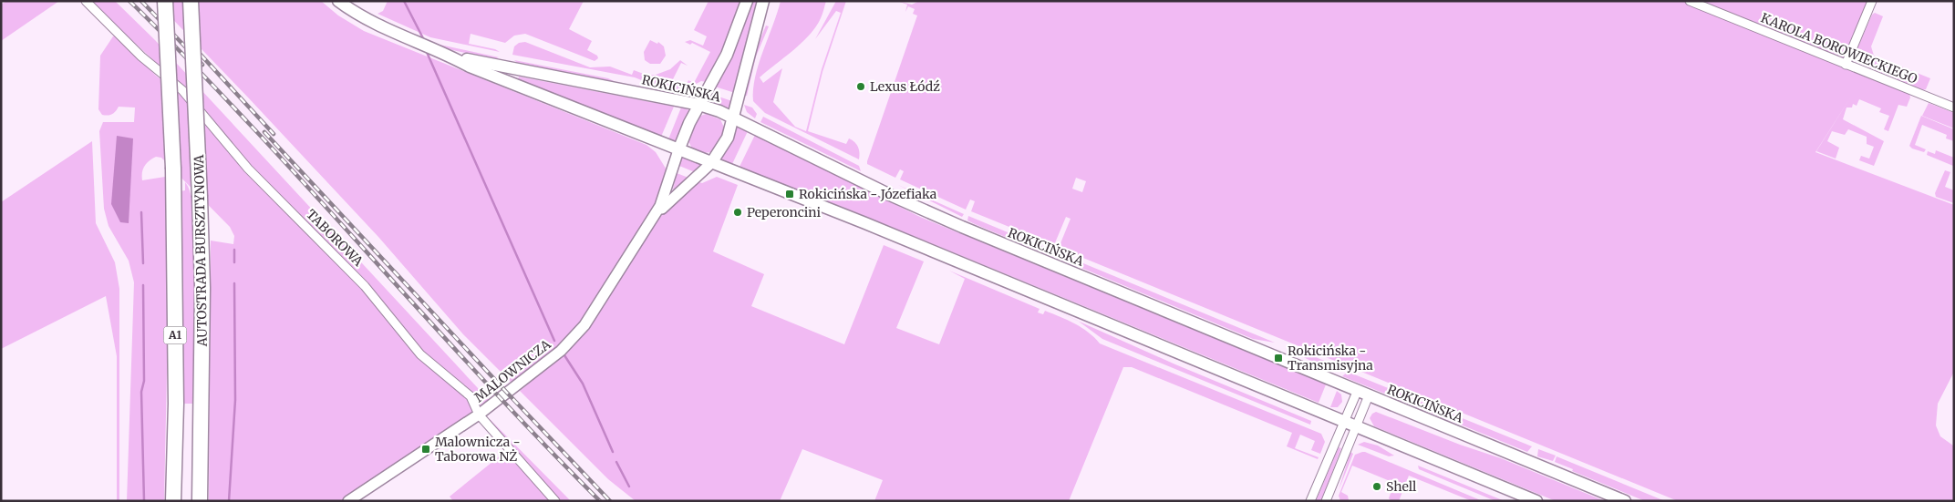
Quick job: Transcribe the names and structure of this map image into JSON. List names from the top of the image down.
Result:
{
  "streets": {
    "highway": ["AUTOSTRADA BURSZTYNOWA", "A1"],
    "main road": ["ROKICIŃSKA"],
    "street": ["KAROLA BOROWIECKIEGO", "TABOROWA", "MALOWNICZA"]
  },
  "crossings": [
    ["ROKICIŃSKA", "MALOWNICZA"],
    ["TABOROWA", "MALOWNICZA"]
  ],
  "places": {
    "other": ["Lexus Łódź", "Peperoncini", "Shell"],
    "transit": ["Rokicińska - Józefiaka", "Rokicińska - Transmisyjna", "Malownicza - Taborowa NŻ"]
  }
}
